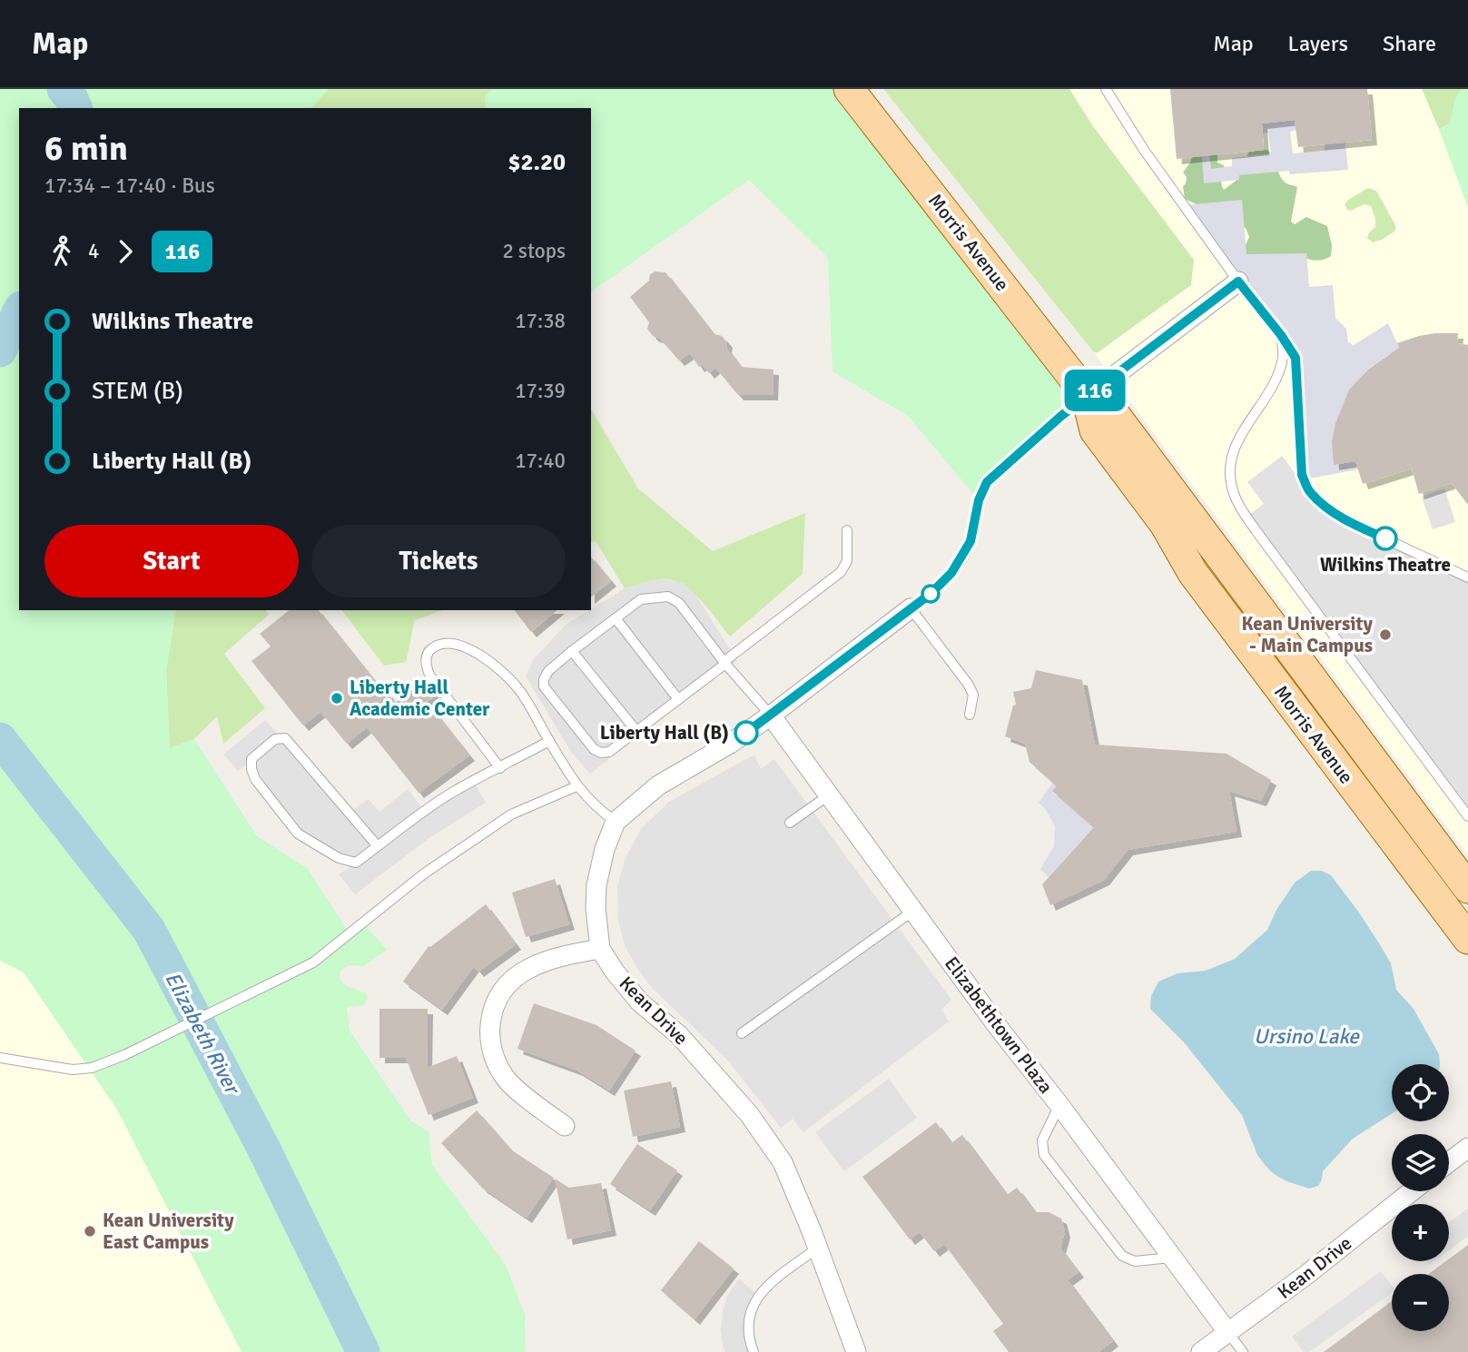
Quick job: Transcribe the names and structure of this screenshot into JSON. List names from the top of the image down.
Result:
{
  "streets": {
    "main road": ["Morris Avenue"],
    "street": ["Kean Drive", "Elizabethtown Plaza"]
  },
  "crossings": [
    ["Morris Avenue", "Kean Drive"],
    ["Kean Drive", "Elizabethtown Plaza"]
  ],
  "water": ["Elizabeth River", "Ursino Lake"],
  "places": [
    "Wilkins Theatre",
    "Kean University - Main Campus",
    "Liberty Hall Academic Center",
    "Liberty Hall (B)",
    "Kean University East Campus"
  ],
  "lines": ["bus line 116"],
  "page": {
    "header": "Map",
    "nav": ["Map", "Layers", "Share"],
    "on_map": "116",
    "heading": ["6 min", "17:34 – 17:40 · Bus", "$2.20"],
    "legs": ["4", "116", "2 stops"],
    "list": [
      {
        "name": "Wilkins Theatre",
        "value": "17:38"
      },
      {
        "name": "STEM (B)",
        "value": "17:39"
      },
      {
        "name": "Liberty Hall (B)",
        "value": "17:40"
      }
    ],
    "buttons": ["Start", "Tickets"],
    "map_buttons": ["+", "−"]
  }
}
